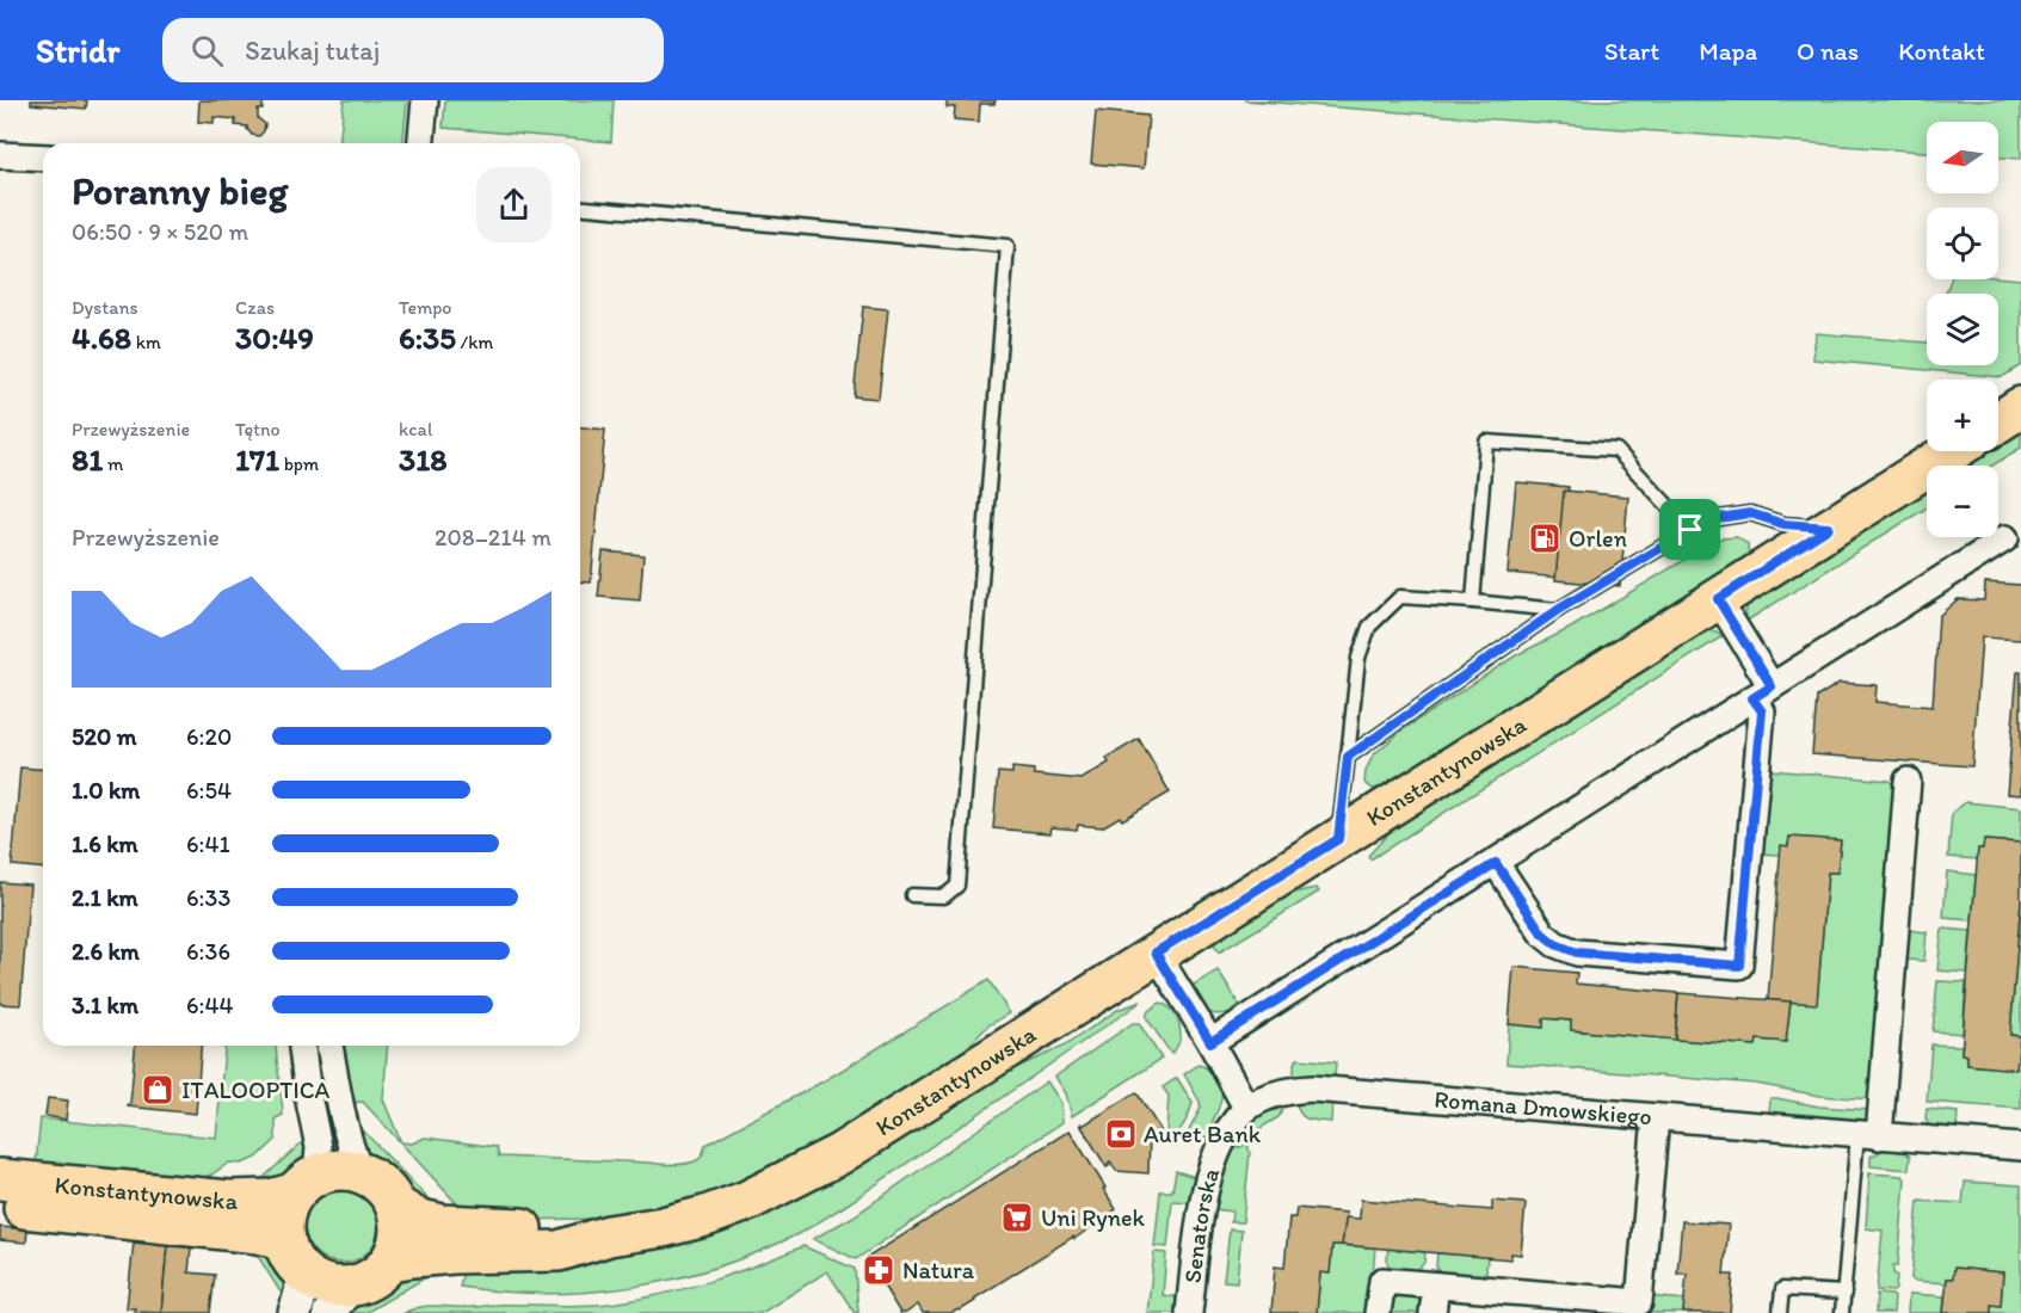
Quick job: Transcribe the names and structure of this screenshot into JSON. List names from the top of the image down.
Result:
{
  "streets": {
    "main road": ["Konstantynowska"],
    "street": ["Romana Dmowskiego", "Senatorska"]
  },
  "crossings": [
    ["Romana Dmowskiego", "Senatorska"]
  ],
  "places": {
    "fuel station": ["Orlen"],
    "shop": ["ITALOOPTICA"],
    "bank": ["Auret Bank"],
    "supermarket": ["Uni Rynek"],
    "pharmacy": ["Natura"]
  },
  "north": "left",
  "page": {
    "header": "Stridr",
    "search": "Szukaj tutaj",
    "nav": [
      "Start",
      "Mapa",
      "O nas",
      "Kontakt"
    ],
    "map_buttons": ["+", "−"],
    "heading": ["Poranny bieg", "06:50 · 9 × 520 m"],
    "stats": [
      ["Dystans", "4.68 km"],
      ["Czas", "30:49"],
      ["Tempo", "6:35 /km"],
      ["Przewyższenie", "81 m"],
      ["Tętno", "171 bpm"],
      ["kcal", "318"]
    ],
    "chart": ["Przewyższenie", "208–214 m"],
    "list": [
      {
        "name": "520 m",
        "note": "6:20"
      },
      {
        "name": "1.0 km",
        "note": "6:54"
      },
      {
        "name": "1.6 km",
        "note": "6:41"
      },
      {
        "name": "2.1 km",
        "note": "6:33"
      },
      {
        "name": "2.6 km",
        "note": "6:36"
      },
      {
        "name": "3.1 km",
        "note": "6:44"
      }
    ]
  }
}
